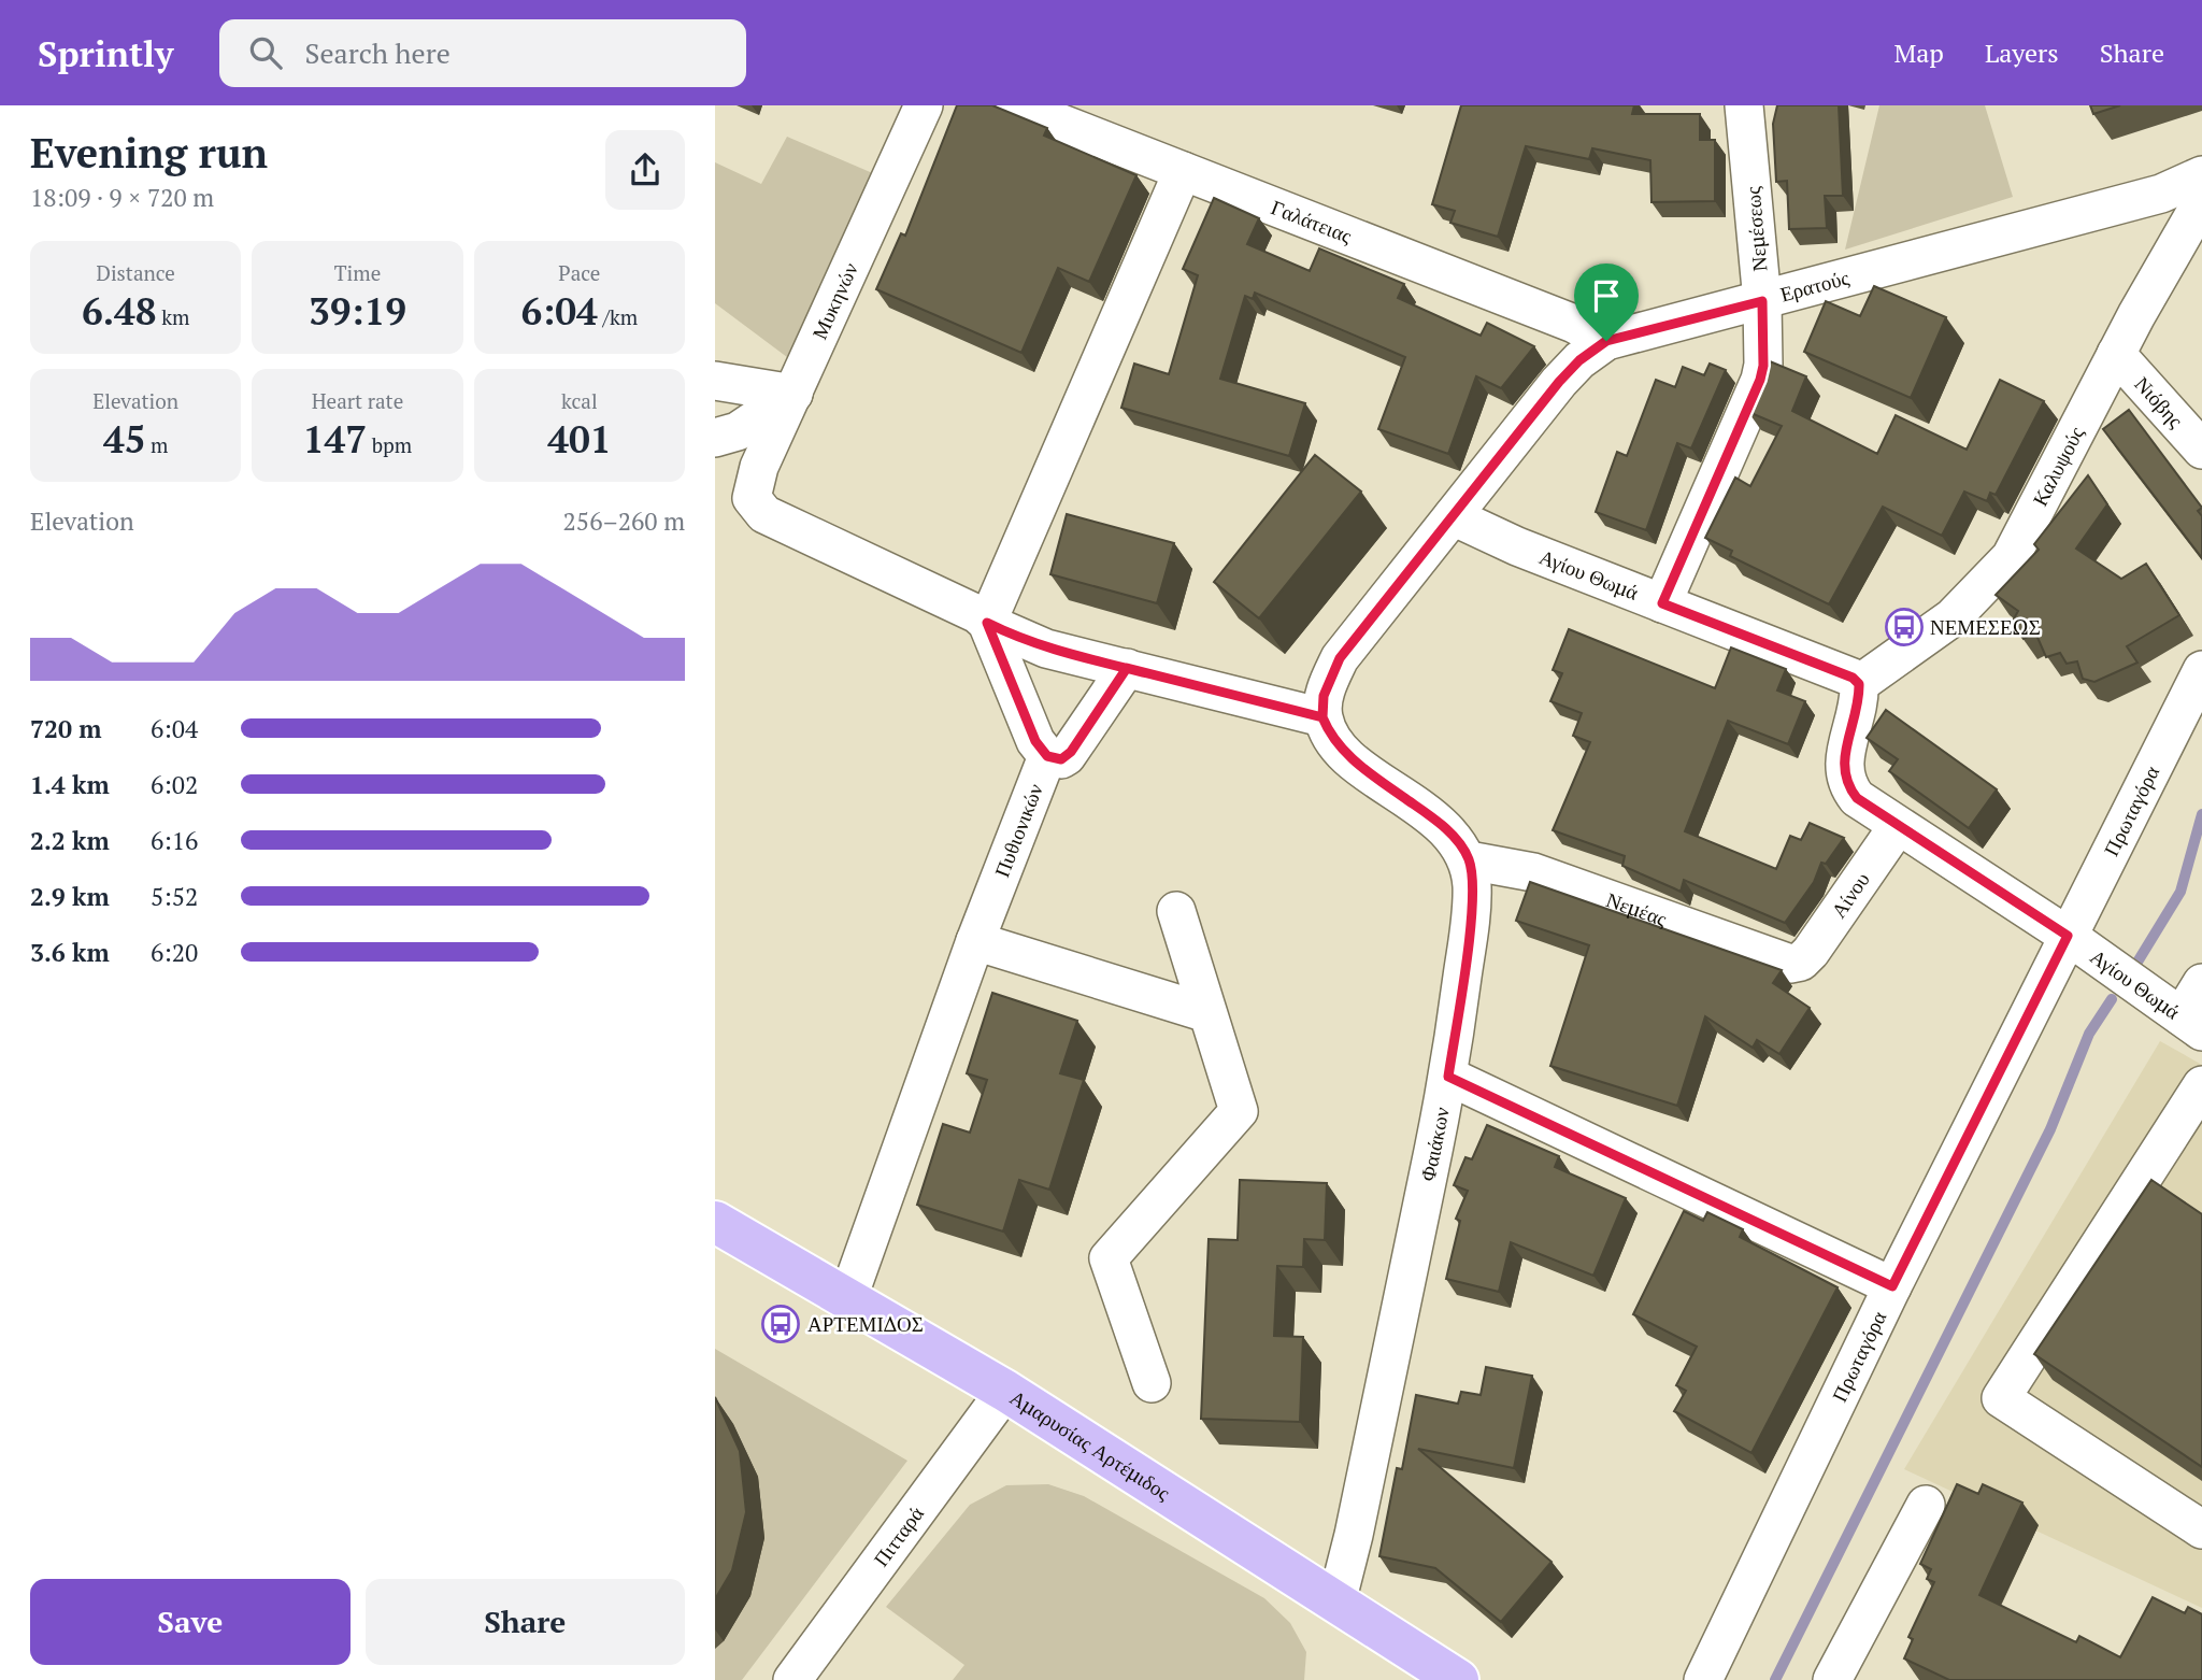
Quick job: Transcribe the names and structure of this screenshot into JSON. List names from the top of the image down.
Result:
{
  "streets": {
    "main road": ["Αμαρυσίας Αρτέμιδος"],
    "street": [
      "Γαλάτειας",
      "Νεμέσεως",
      "Ερατούς",
      "Μυκηνών",
      "Νιόβης",
      "Καλυψούς",
      "Αγίου Θωμά",
      "Πρωταγόρα",
      "Πυθιονικών",
      "Αίνου",
      "Νεμέας",
      "Φαιάκων",
      "Πιτταρά"
    ]
  },
  "crossings": [
    ["Γαλάτειας", "Ερατούς"],
    ["Νεμέσεως", "Ερατούς"],
    ["Νεμέσεως", "Αγίου Θωμά"],
    ["Ερατούς", "Αγίου Θωμά"],
    ["Μυκηνών", "Πυθιονικών"],
    ["Νιόβης", "Καλυψούς"],
    ["Καλυψούς", "Αγίου Θωμά"],
    ["Αγίου Θωμά", "Πρωταγόρα"],
    ["Αγίου Θωμά", "Αίνου"],
    ["Πυθιονικών", "Αμαρυσίας Αρτέμιδος"],
    ["Αίνου", "Νεμέας"],
    ["Νεμέας", "Φαιάκων"],
    ["Φαιάκων", "Αμαρυσίας Αρτέμιδος"],
    ["Αμαρυσίας Αρτέμιδος", "Πιτταρά"]
  ],
  "places": {
    "bus stop": ["ΝΕΜΕΣΕΩΣ", "ΑΡΤΕΜΙΔΟΣ"]
  },
  "page": {
    "header": "Sprintly",
    "search": "Search here",
    "nav": ["Map", "Layers", "Share"],
    "heading": ["Evening run", "18:09 · 9 × 720 m"],
    "stats": [
      ["Distance", "6.48 km"],
      ["Time", "39:19"],
      ["Pace", "6:04 /km"],
      ["Elevation", "45 m"],
      ["Heart rate", "147 bpm"],
      ["kcal", "401"]
    ],
    "chart": ["Elevation", "256–260 m"],
    "list": [
      {
        "name": "720 m",
        "note": "6:04"
      },
      {
        "name": "1.4 km",
        "note": "6:02"
      },
      {
        "name": "2.2 km",
        "note": "6:16"
      },
      {
        "name": "2.9 km",
        "note": "5:52"
      },
      {
        "name": "3.6 km",
        "note": "6:20"
      }
    ],
    "buttons": ["Save", "Share"]
  }
}
